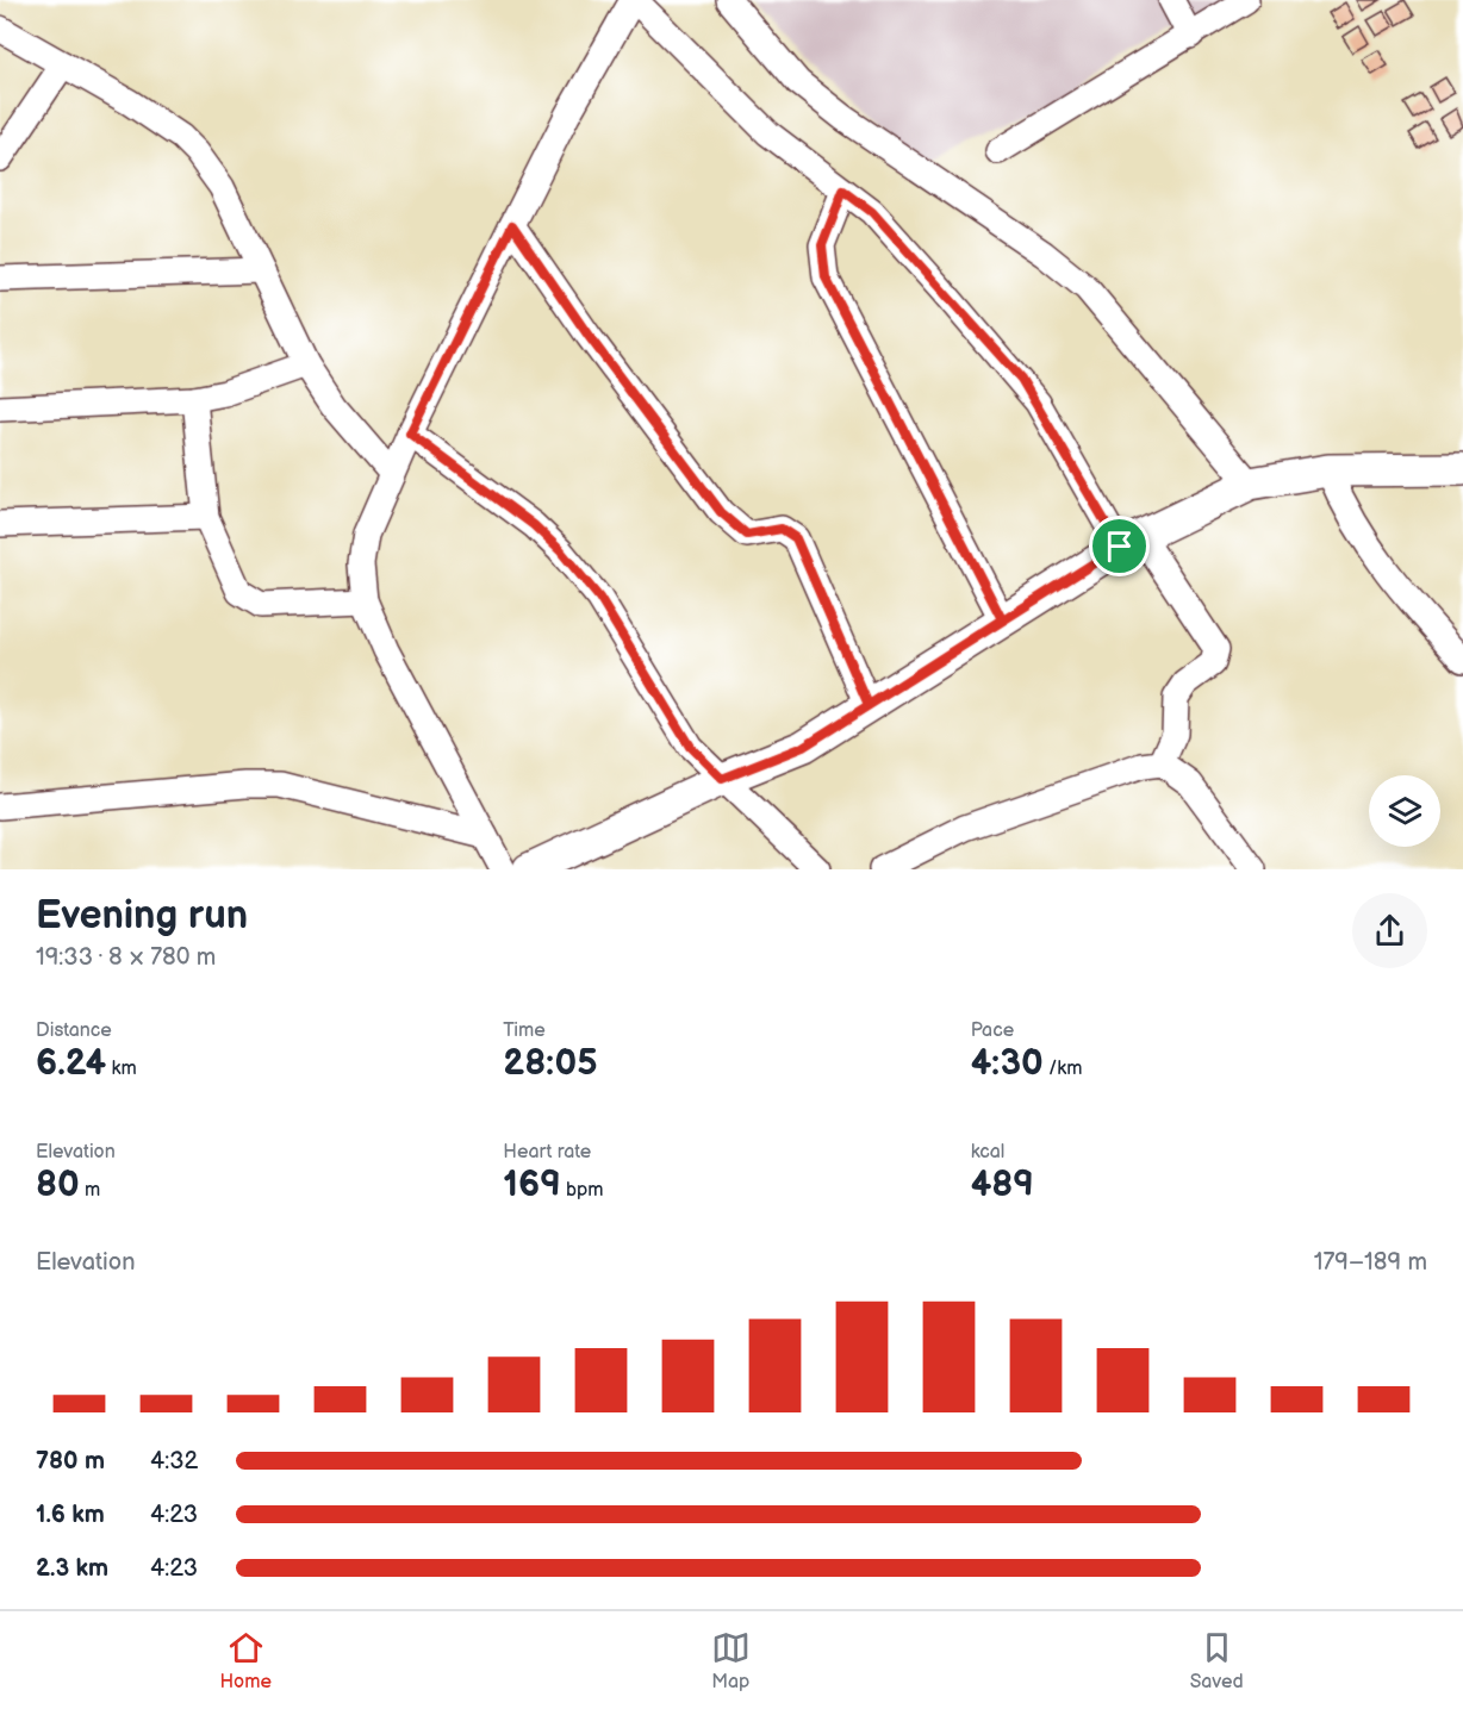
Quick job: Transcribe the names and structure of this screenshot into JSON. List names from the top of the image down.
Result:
{
  "page": {
    "heading": ["Evening run", "19:33 · 8 × 780 m"],
    "stats": [
      ["Distance", "6.24 km"],
      ["Time", "28:05"],
      ["Pace", "4:30 /km"],
      ["Elevation", "80 m"],
      ["Heart rate", "169 bpm"],
      ["kcal", "489"]
    ],
    "chart": ["Elevation", "179–189 m"],
    "list": [
      {
        "name": "780 m",
        "note": "4:32"
      },
      {
        "name": "1.6 km",
        "note": "4:23"
      },
      {
        "name": "2.3 km",
        "note": "4:23"
      }
    ],
    "tabs": ["Home", "Map", "Saved"]
  }
}
